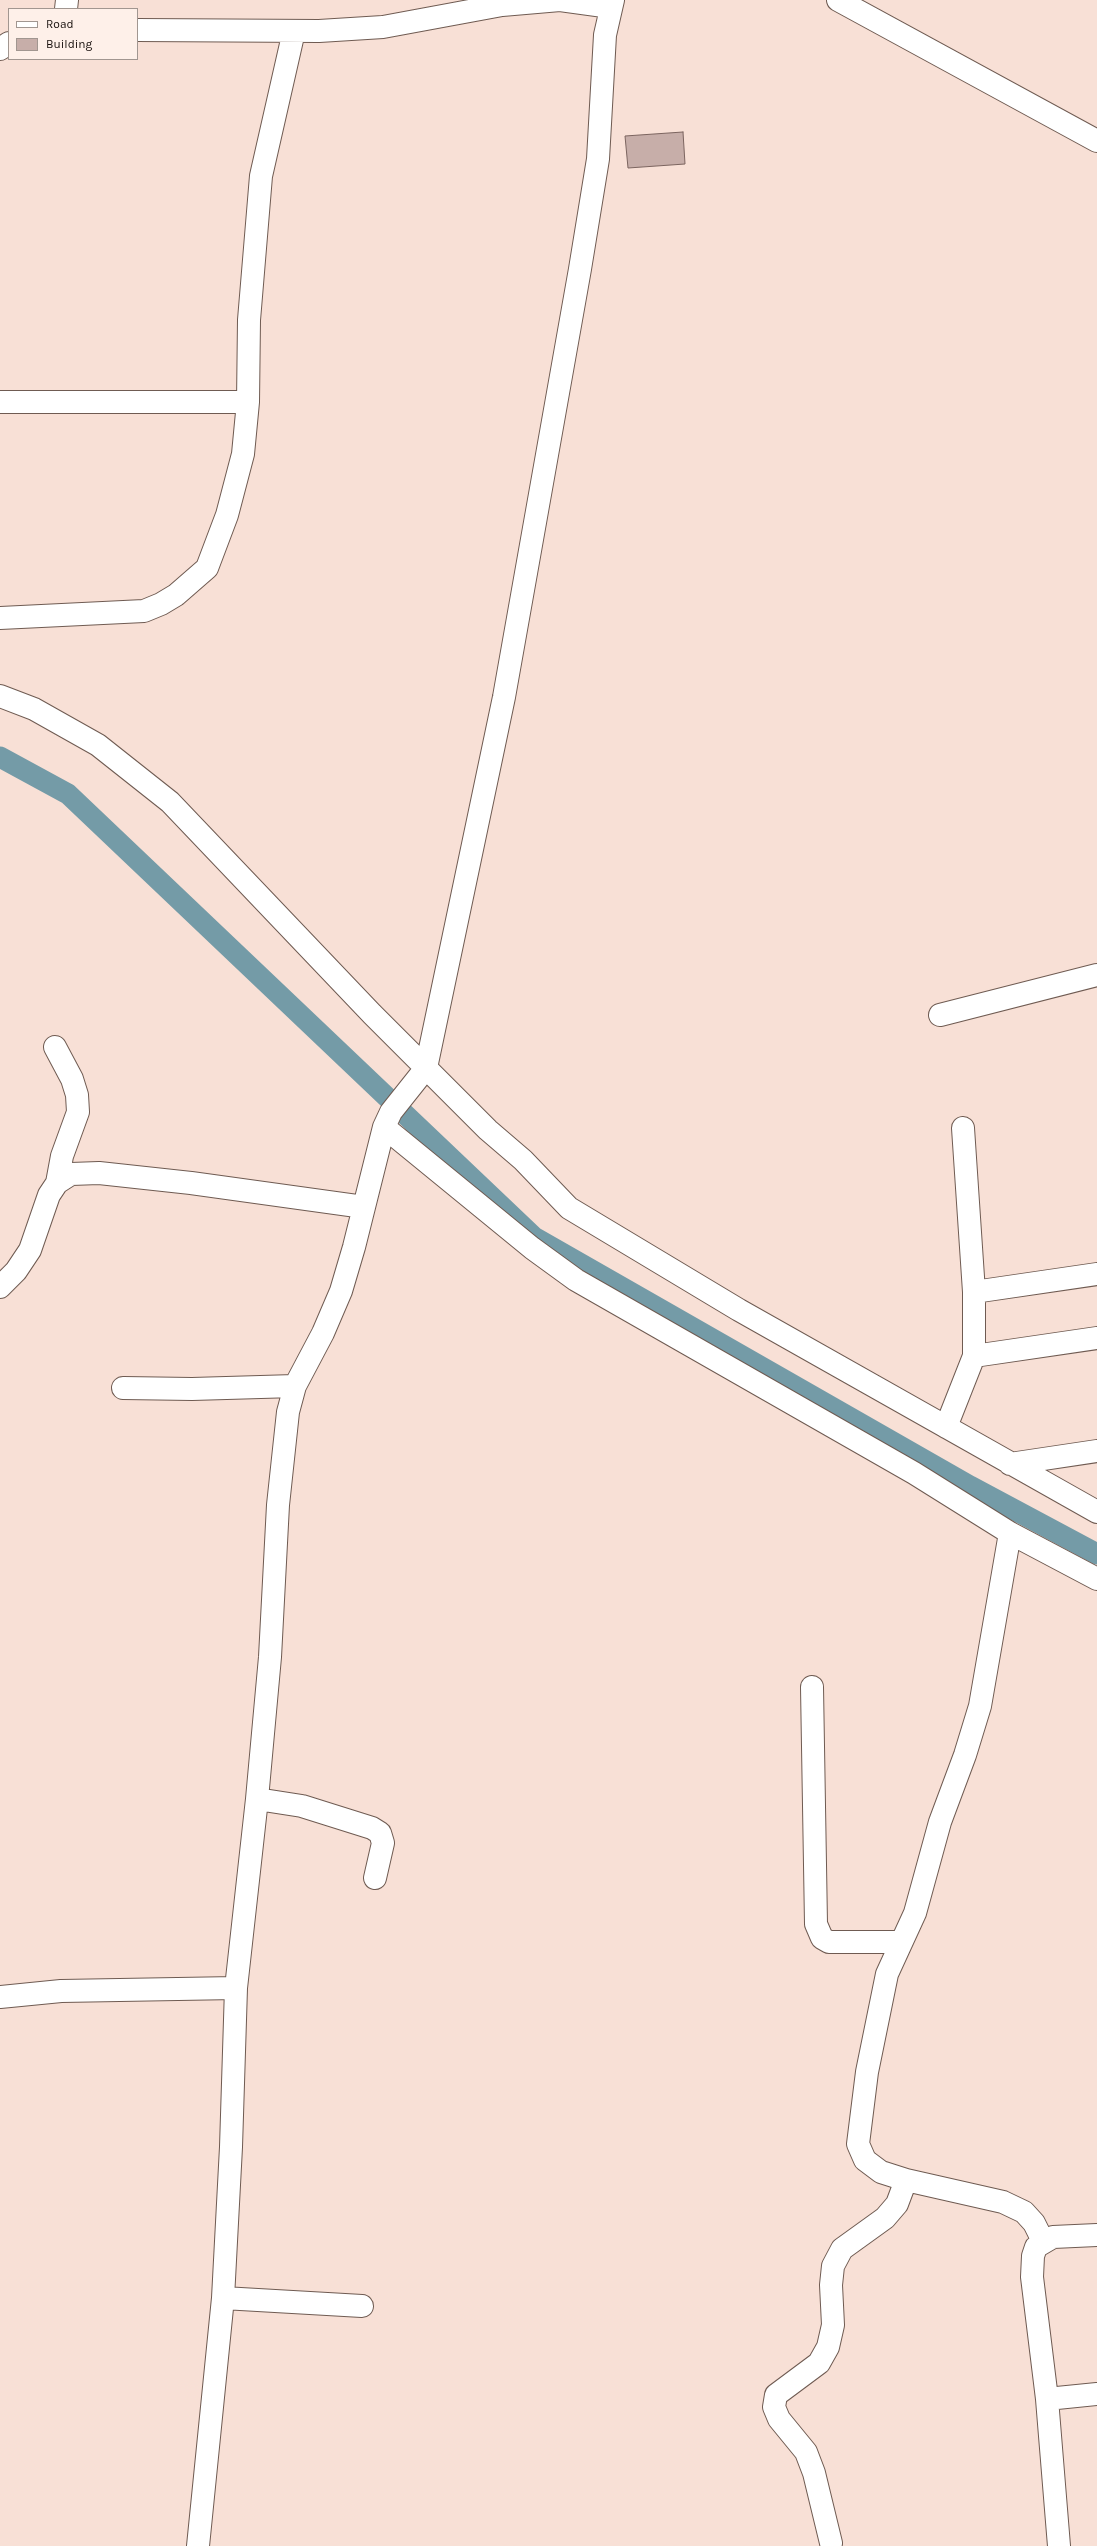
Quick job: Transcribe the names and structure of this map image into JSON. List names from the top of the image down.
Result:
{
  "legend": ["Road", "Building"]
}
